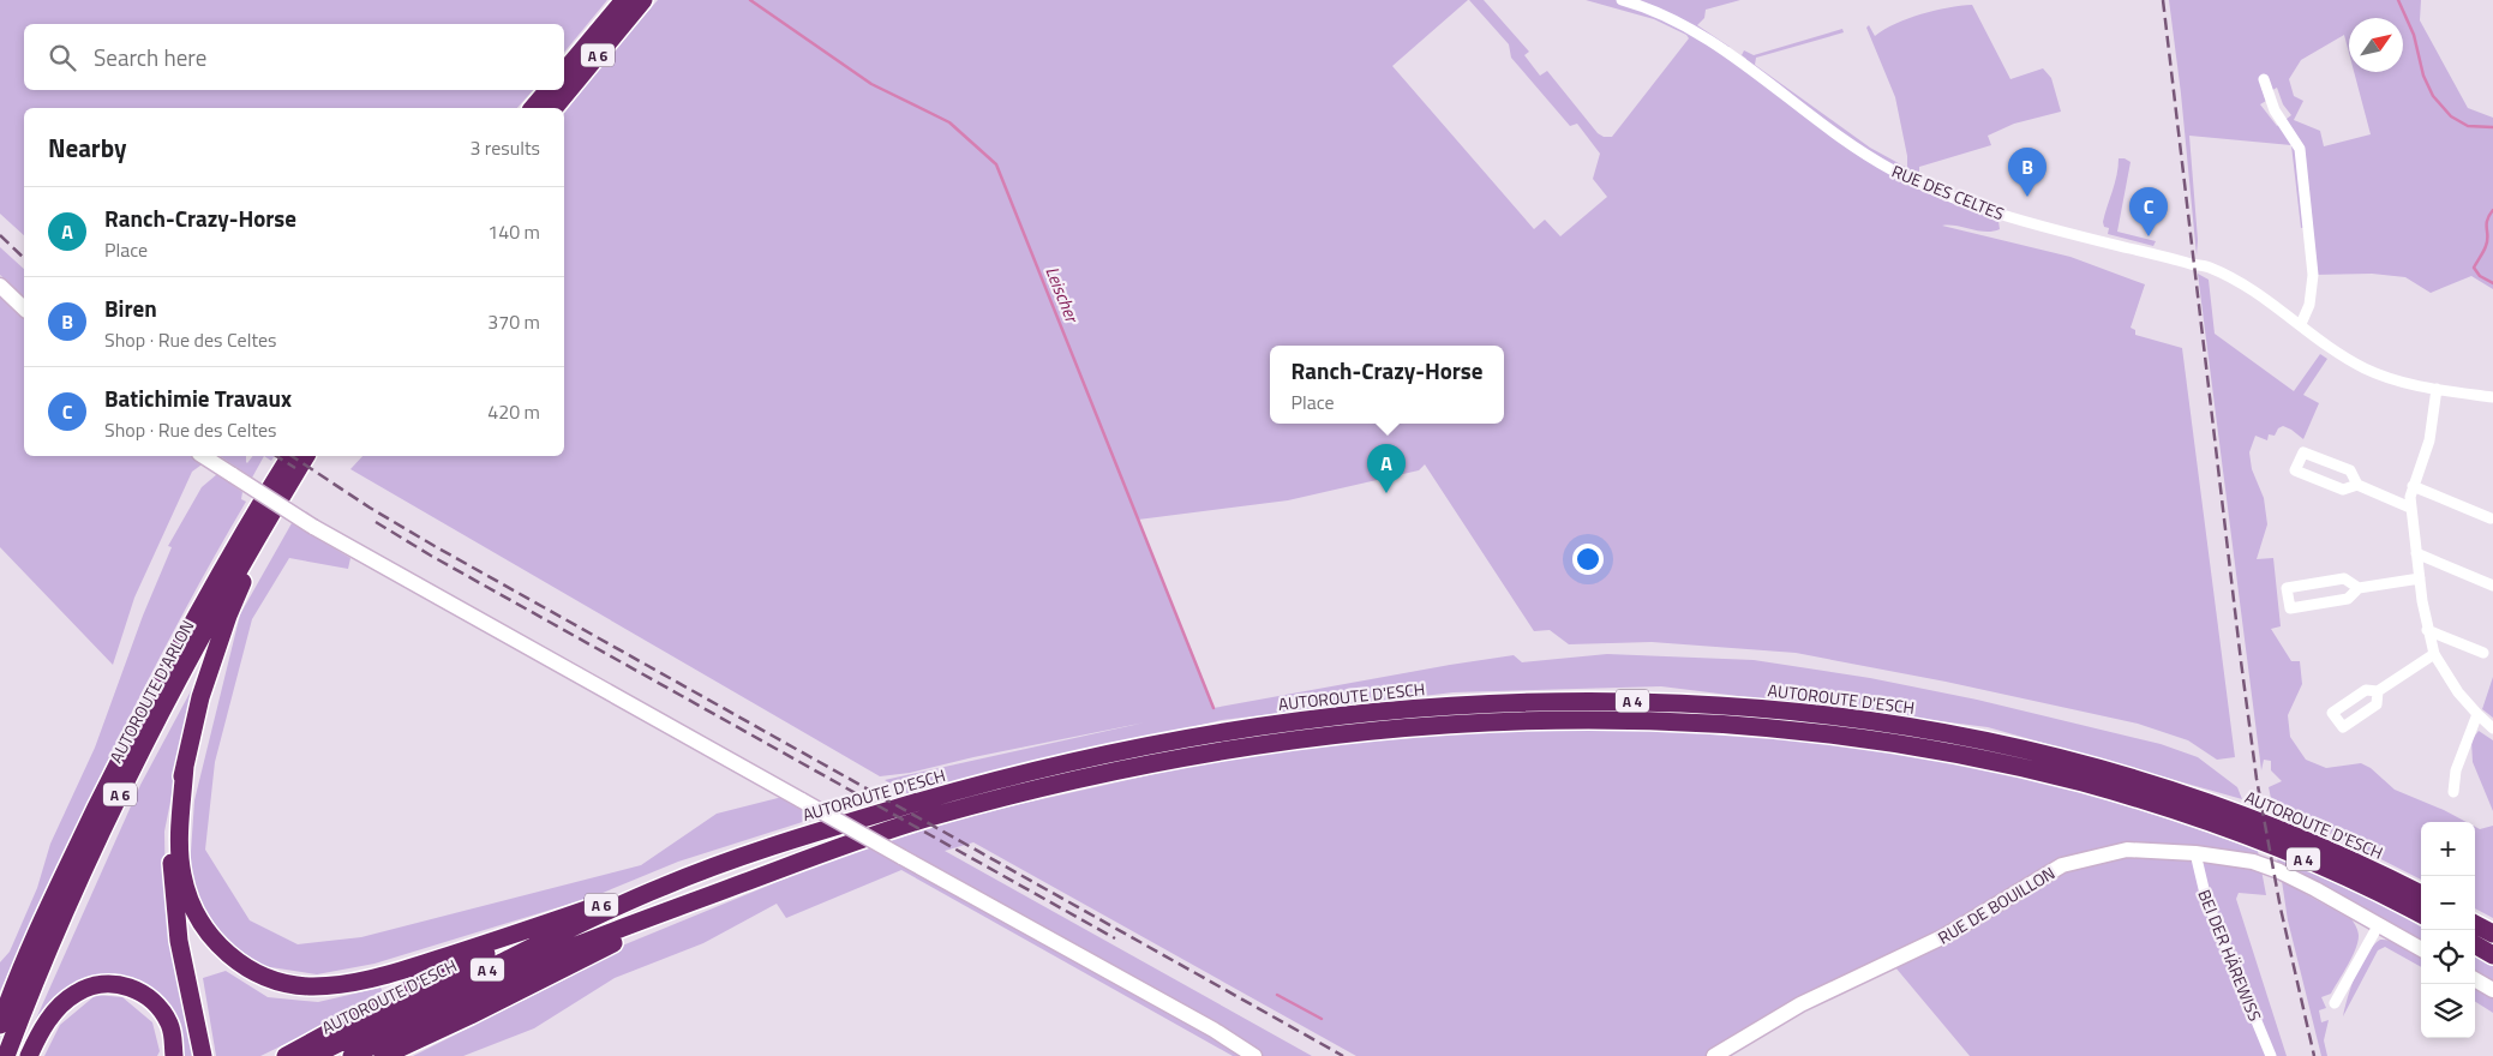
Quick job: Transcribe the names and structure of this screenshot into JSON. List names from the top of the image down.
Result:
{
  "streets": {
    "highway": [
      "A 6",
      "AUTOROUTE D'ARLON",
      "AUTOROUTE D'ESCH",
      "A 4"
    ],
    "main road": ["RUE DE BOUILLON"],
    "street": ["RUE DES CELTES", "BEI DER HÄREWISS"]
  },
  "crossings": [
    ["A 6", "AUTOROUTE D'ARLON"],
    ["A 6", "AUTOROUTE D'ESCH"],
    ["RUE DE BOUILLON", "BEI DER HÄREWISS"]
  ],
  "water": ["Leischer"],
  "north": "top right",
  "page": {
    "search": "Search here",
    "heading": ["Nearby", "3 results"],
    "pins": ["B", "C", "A"],
    "list": [
      {
        "mark": "A",
        "name": "Ranch-Crazy-Horse",
        "note": "Place",
        "value": "140 m"
      },
      {
        "mark": "B",
        "name": "Biren",
        "note": "Shop · Rue des Celtes",
        "value": "370 m"
      },
      {
        "mark": "C",
        "name": "Batichimie Travaux",
        "note": "Shop · Rue des Celtes",
        "value": "420 m"
      }
    ],
    "popup": ["Ranch-Crazy-Horse", "Place"],
    "map_buttons": ["+", "−"]
  }
}
